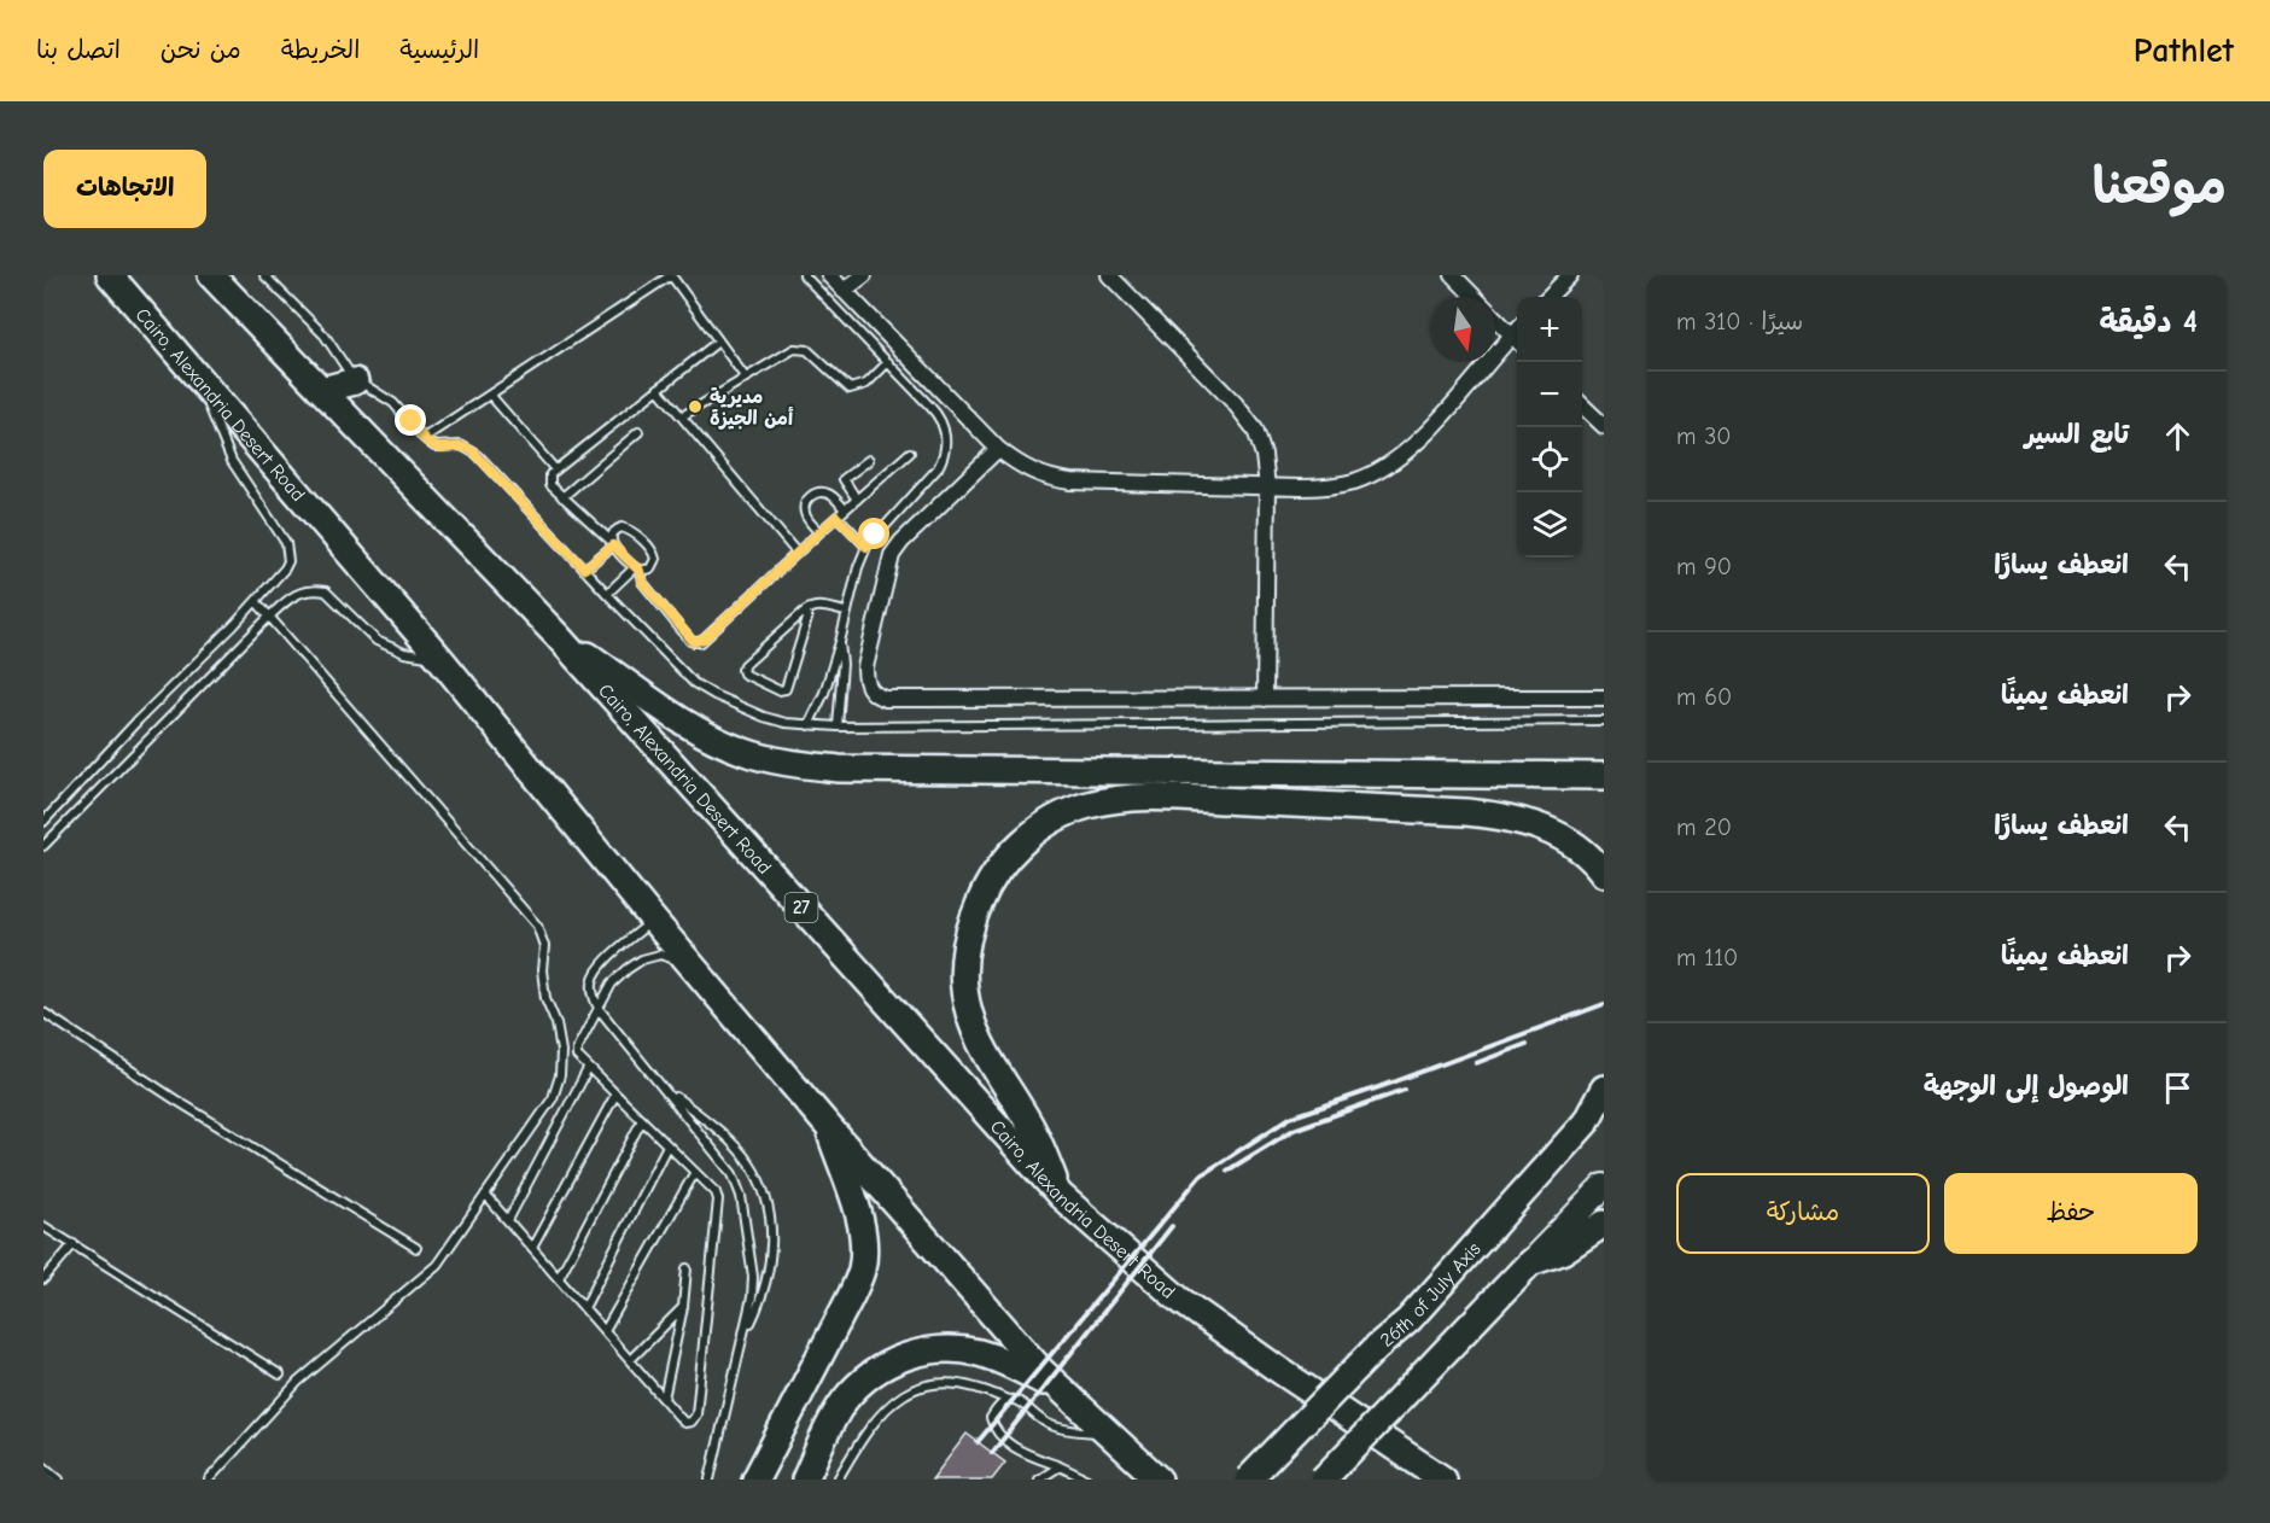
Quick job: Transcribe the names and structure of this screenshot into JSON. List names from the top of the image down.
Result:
{
  "streets": {
    "highway": ["Cairo, Alexandria Desert Road", "27", "26th of July Axis"]
  },
  "places": ["مديرية أمن الجيزة"],
  "north": "bottom",
  "page": {
    "header": "Pathlet",
    "nav": [
      "الرئيسية",
      "الخريطة",
      "من نحن",
      "اتصل بنا"
    ],
    "title": "موقعنا",
    "buttons": [
      "الاتجاهات",
      ["حفظ", "مشاركة"]
    ],
    "heading": ["4 دقيقة", "سيرًا · 310 m"],
    "map_buttons": ["+", "−"],
    "list": [
      ["تابع السير", "30 m"],
      ["انعطف يسارًا", "90 m"],
      ["انعطف يمينًا", "60 m"],
      ["انعطف يسارًا", "20 m"],
      ["انعطف يمينًا", "110 m"],
      "الوصول إلى الوجهة"
    ]
  }
}
